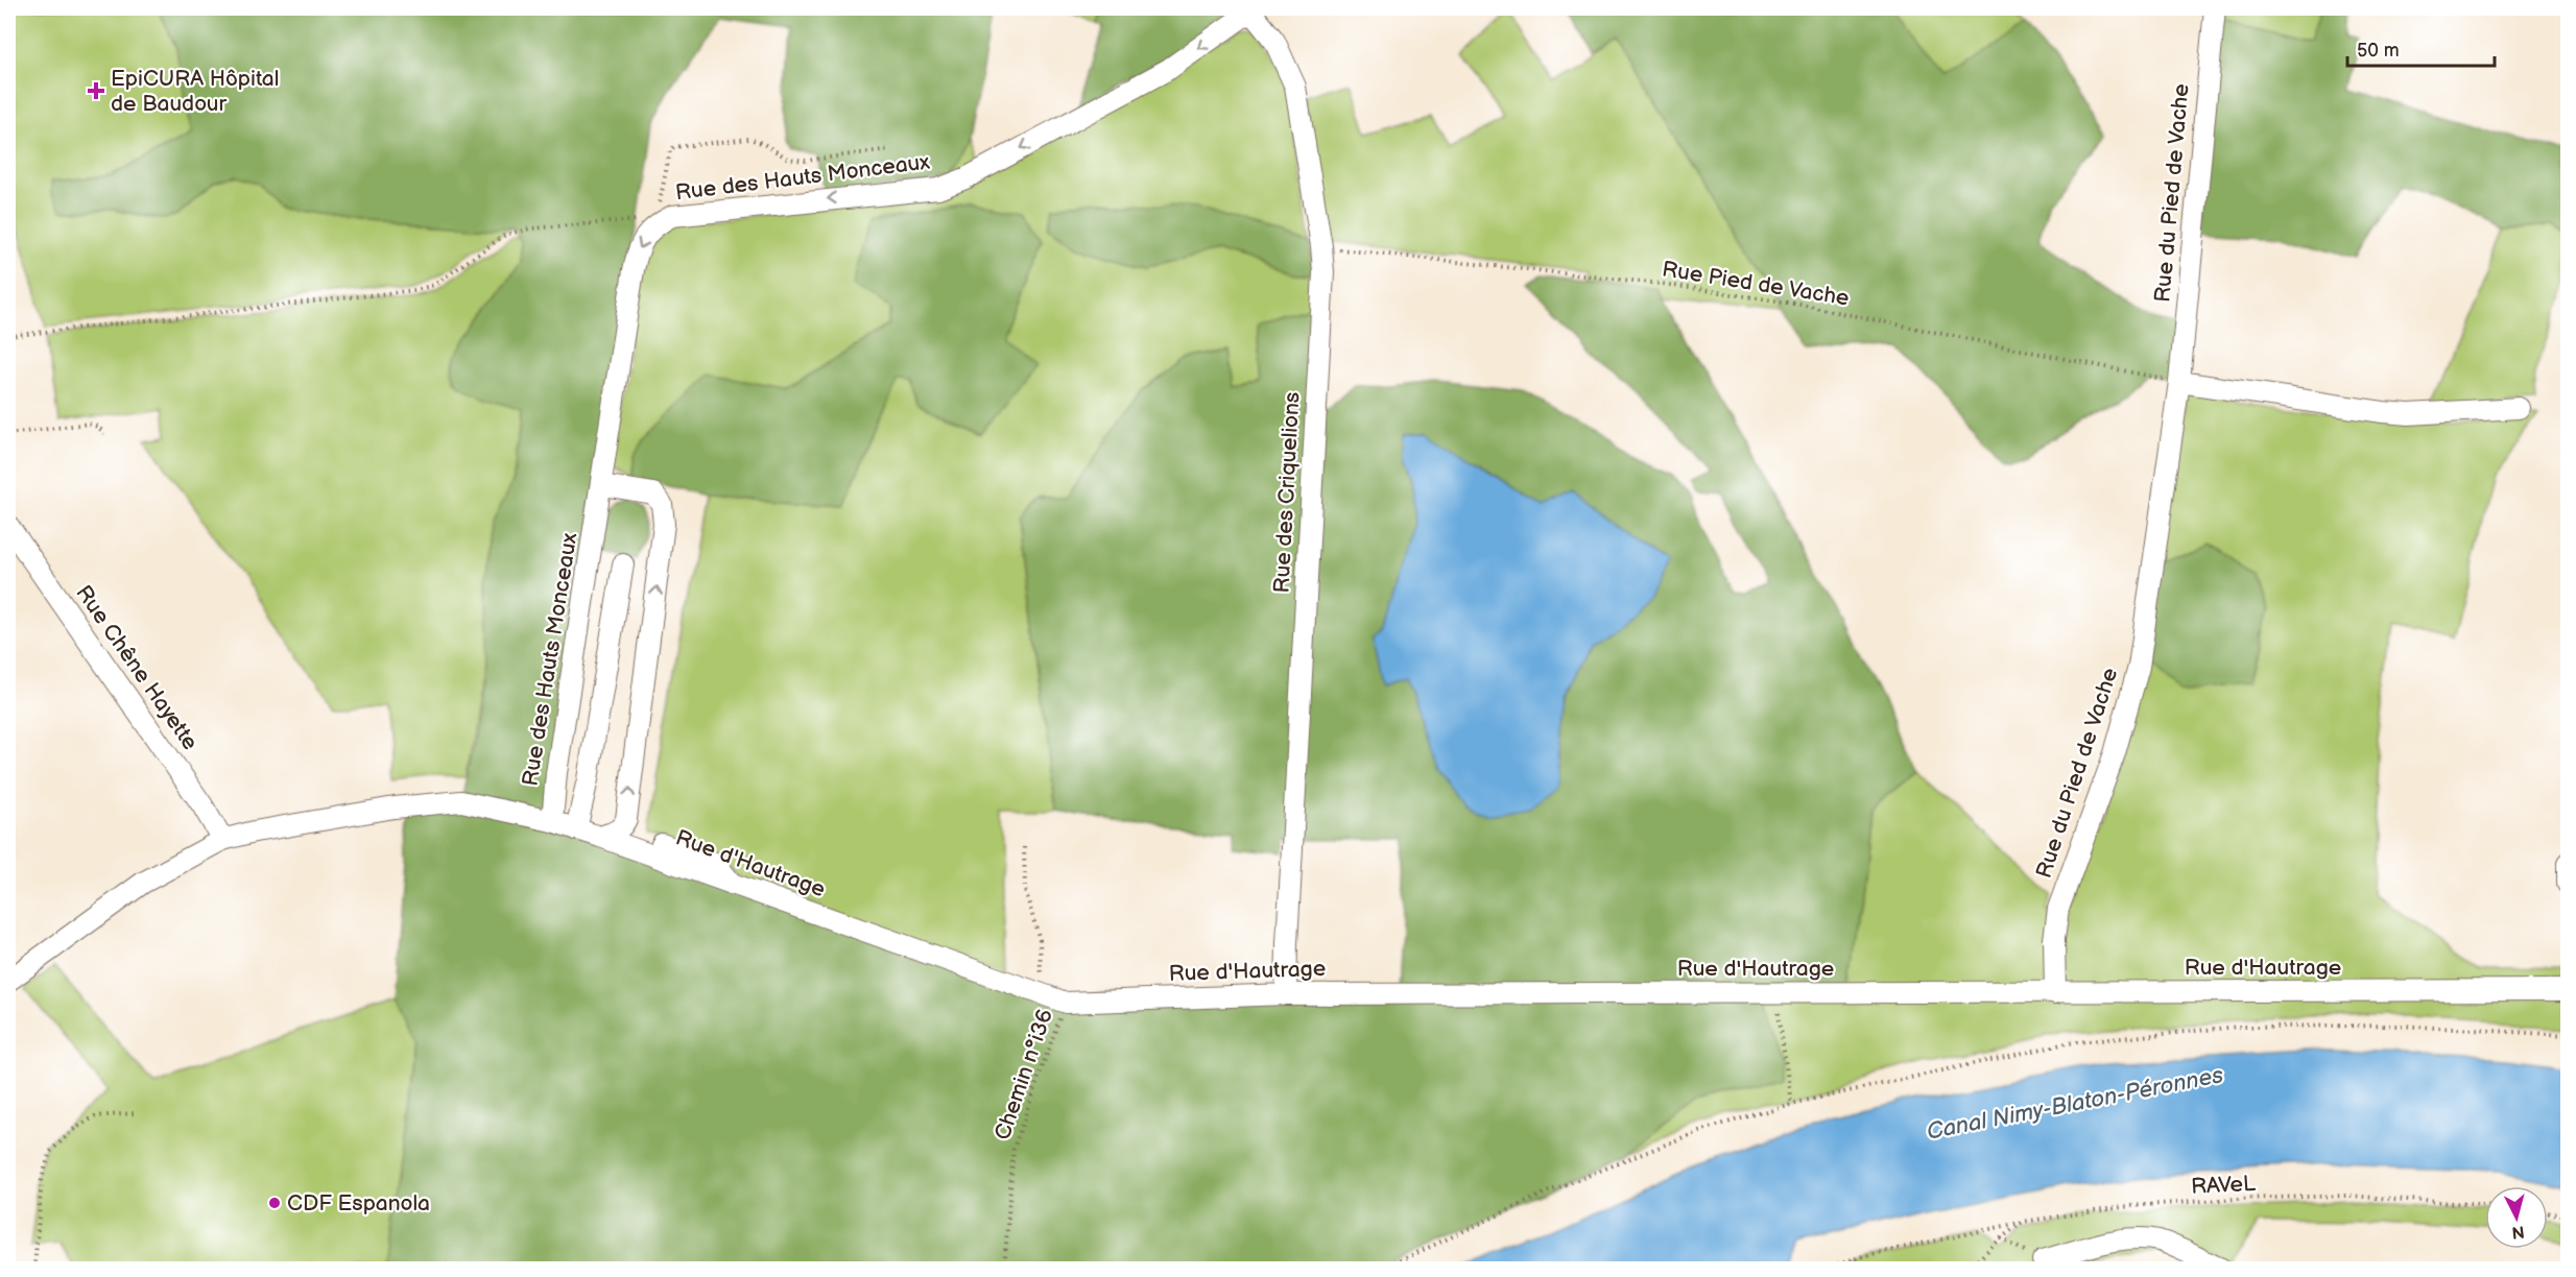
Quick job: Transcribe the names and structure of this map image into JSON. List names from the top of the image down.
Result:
{
  "streets": {
    "street": [
      "Rue des Hauts Monceaux",
      "Rue du Pied de Vache",
      "Rue des Criquelions",
      "Rue Chêne Hayette",
      "Rue d'Hautrage"
    ],
    "path": ["Rue Pied de Vache", "Chemin n°i36", "RAVeL"]
  },
  "crossings": [
    ["Rue des Hauts Monceaux", "Rue des Criquelions"],
    ["Rue des Hauts Monceaux", "Rue d'Hautrage"],
    ["Rue du Pied de Vache", "Rue Pied de Vache"],
    ["Rue du Pied de Vache", "Rue d'Hautrage"],
    ["Rue Pied de Vache", "Rue des Criquelions"],
    ["Rue des Criquelions", "Rue d'Hautrage"],
    ["Rue Chêne Hayette", "Rue d'Hautrage"],
    ["Rue d'Hautrage", "Chemin n°i36"]
  ],
  "one_way": ["Rue des Hauts Monceaux"],
  "water": ["Canal Nimy-Blaton-Péronnes"],
  "places": {
    "health": ["EpiCURA Hôpital de Baudour"],
    "other": ["CDF Espanola"]
  },
  "scale_bar": "50 m",
  "north": "bottom"
}
